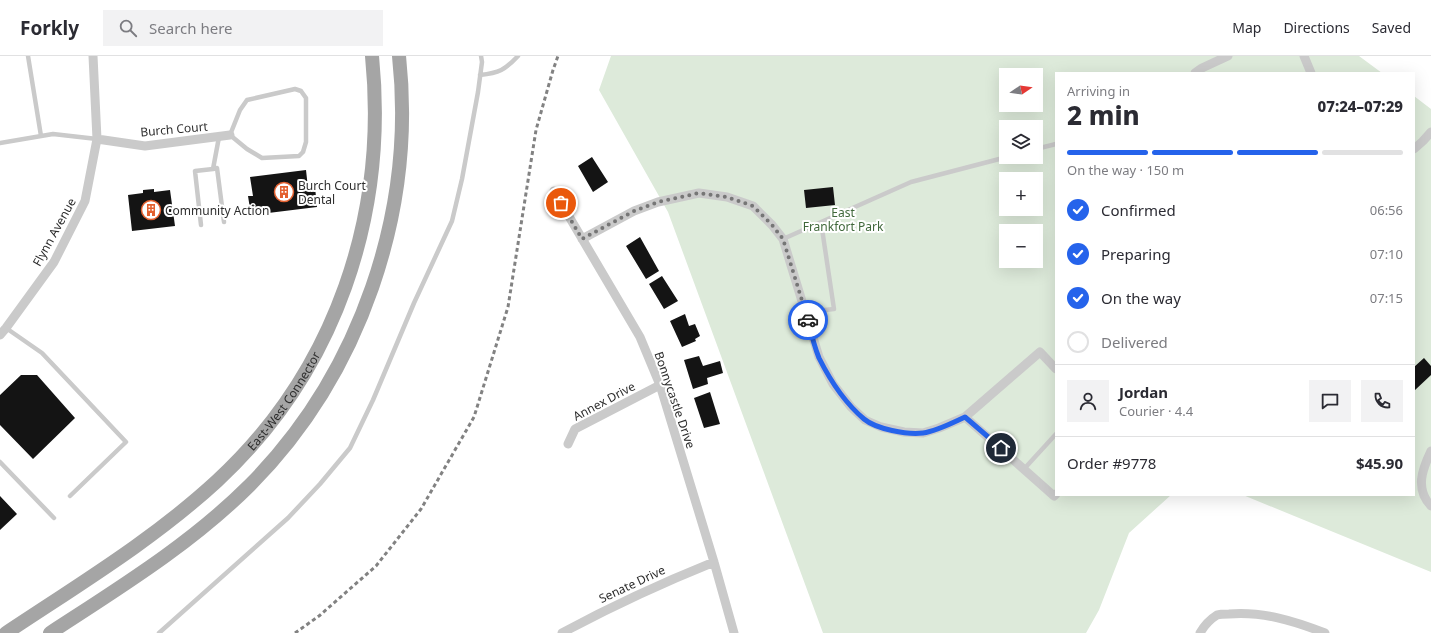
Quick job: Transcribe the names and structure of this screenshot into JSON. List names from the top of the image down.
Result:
{
  "streets": {
    "main road": ["East-West Connector"],
    "street": [
      "Burch Court",
      "Flynn Avenue",
      "Bonnycastle Drive",
      "Annex Drive",
      "Senate Drive"
    ]
  },
  "crossings": [
    ["Burch Court", "Flynn Avenue"],
    ["Bonnycastle Drive", "Annex Drive"],
    ["Bonnycastle Drive", "Senate Drive"]
  ],
  "parks": ["East Frankfort Park"],
  "places": {
    "building": ["Burch Court Dental", "Community Action"]
  },
  "north": "right",
  "page": {
    "header": "Forkly",
    "search": "Search here",
    "nav": ["Map", "Directions", "Saved"],
    "map_buttons": ["+", "−"],
    "heading": ["2 min", "Arriving in", "07:24–07:29"],
    "panel": [
      "Jordan",
      "Courier · 4.4",
      "Order #9778",
      "$45.90"
    ],
    "bar": "On the way · 150 m",
    "list": [
      ["Confirmed", "06:56"],
      ["Preparing", "07:10"],
      ["On the way", "07:15"],
      "Delivered"
    ]
  }
}
